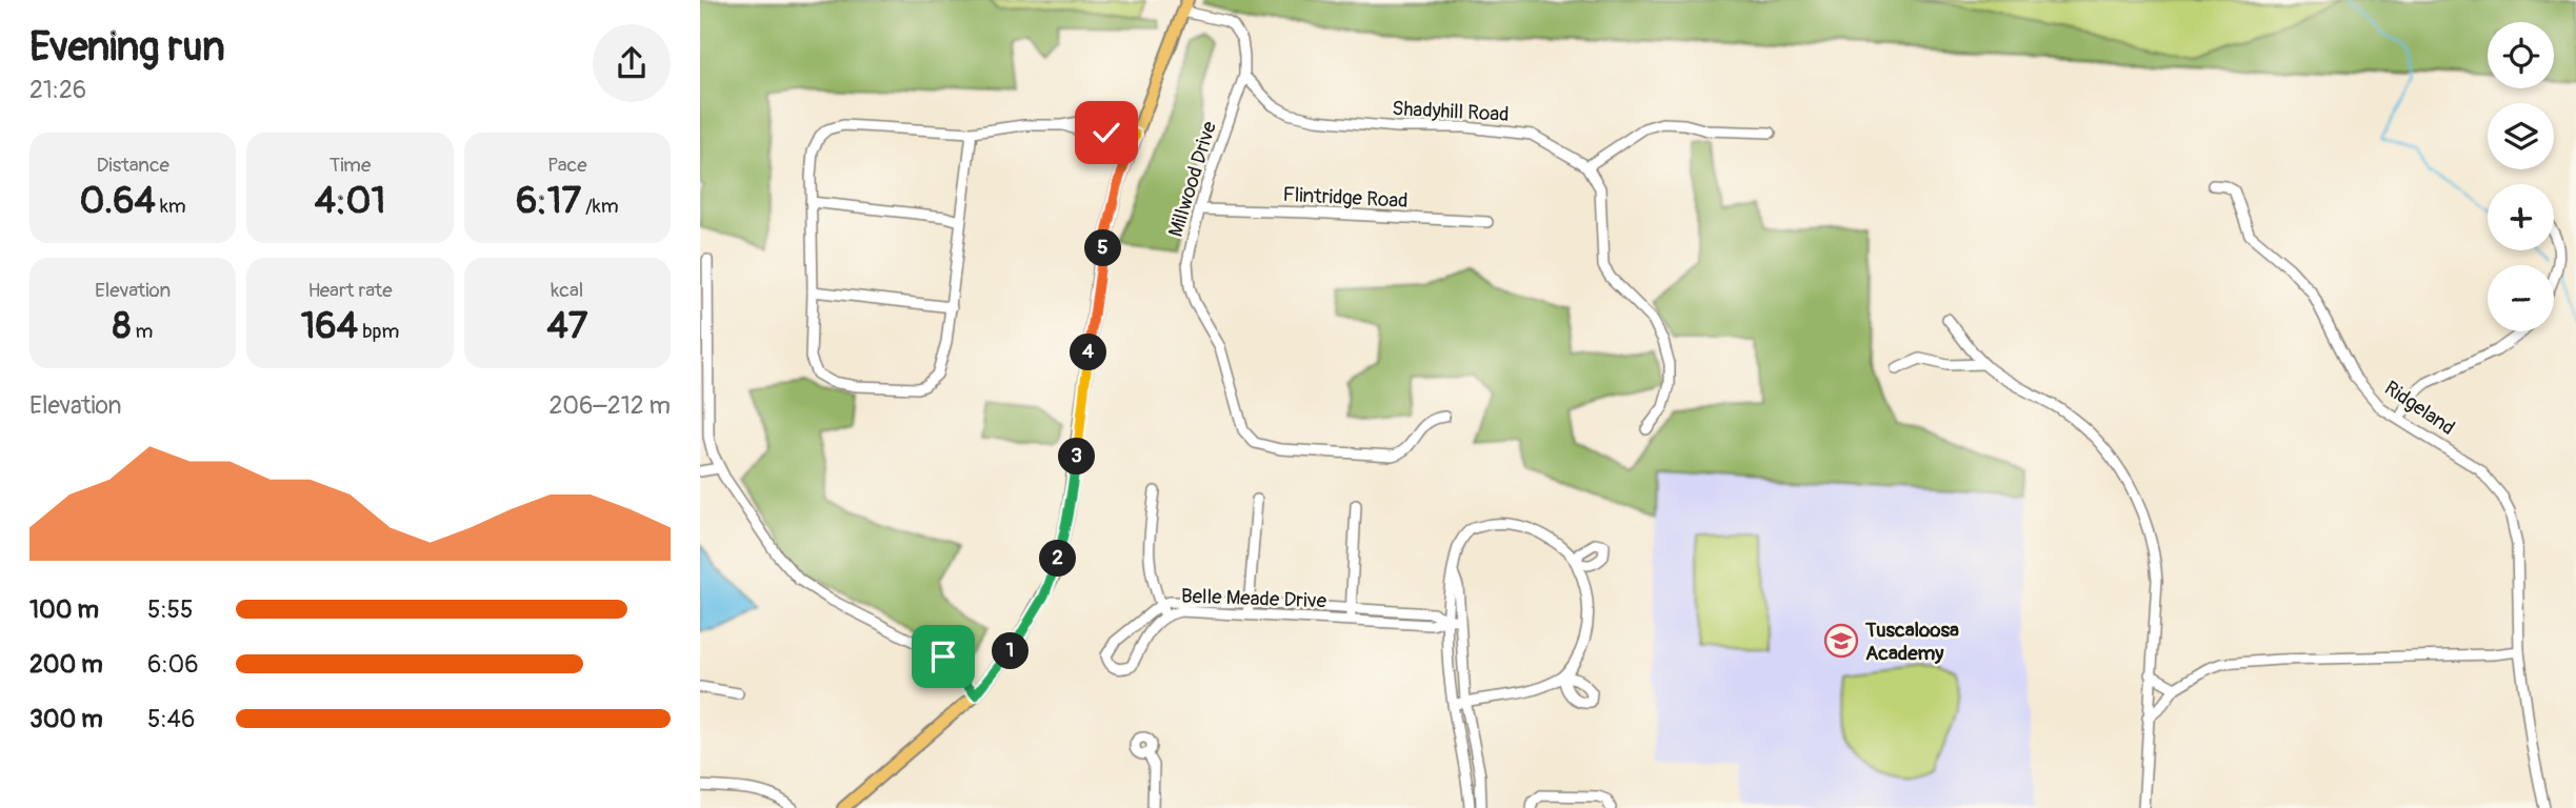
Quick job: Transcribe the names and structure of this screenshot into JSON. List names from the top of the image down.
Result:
{
  "streets": {
    "street": [
      "Shadyhill Road",
      "Millwood Drive",
      "Flintridge Road",
      "Ridgeland",
      "Belle Meade Drive"
    ]
  },
  "crossings": [
    ["Shadyhill Road", "Millwood Drive"],
    ["Millwood Drive", "Flintridge Road"]
  ],
  "places": {
    "school or university": ["Tuscaloosa Academy"]
  },
  "page": {
    "heading": ["Evening run", "21:26"],
    "map_buttons": ["+", "−"],
    "stats": [
      ["Distance", "0.64 km"],
      ["Time", "4:01"],
      ["Pace", "6:17 /km"],
      ["Elevation", "8 m"],
      ["Heart rate", "164 bpm"],
      ["kcal", "47"]
    ],
    "pins": [
      "5",
      "4",
      "3",
      "2",
      "1"
    ],
    "chart": ["Elevation", "206–212 m"],
    "list": [
      {
        "name": "100 m",
        "note": "5:55"
      },
      {
        "name": "200 m",
        "note": "6:06"
      },
      {
        "name": "300 m",
        "note": "5:46"
      }
    ]
  }
}
